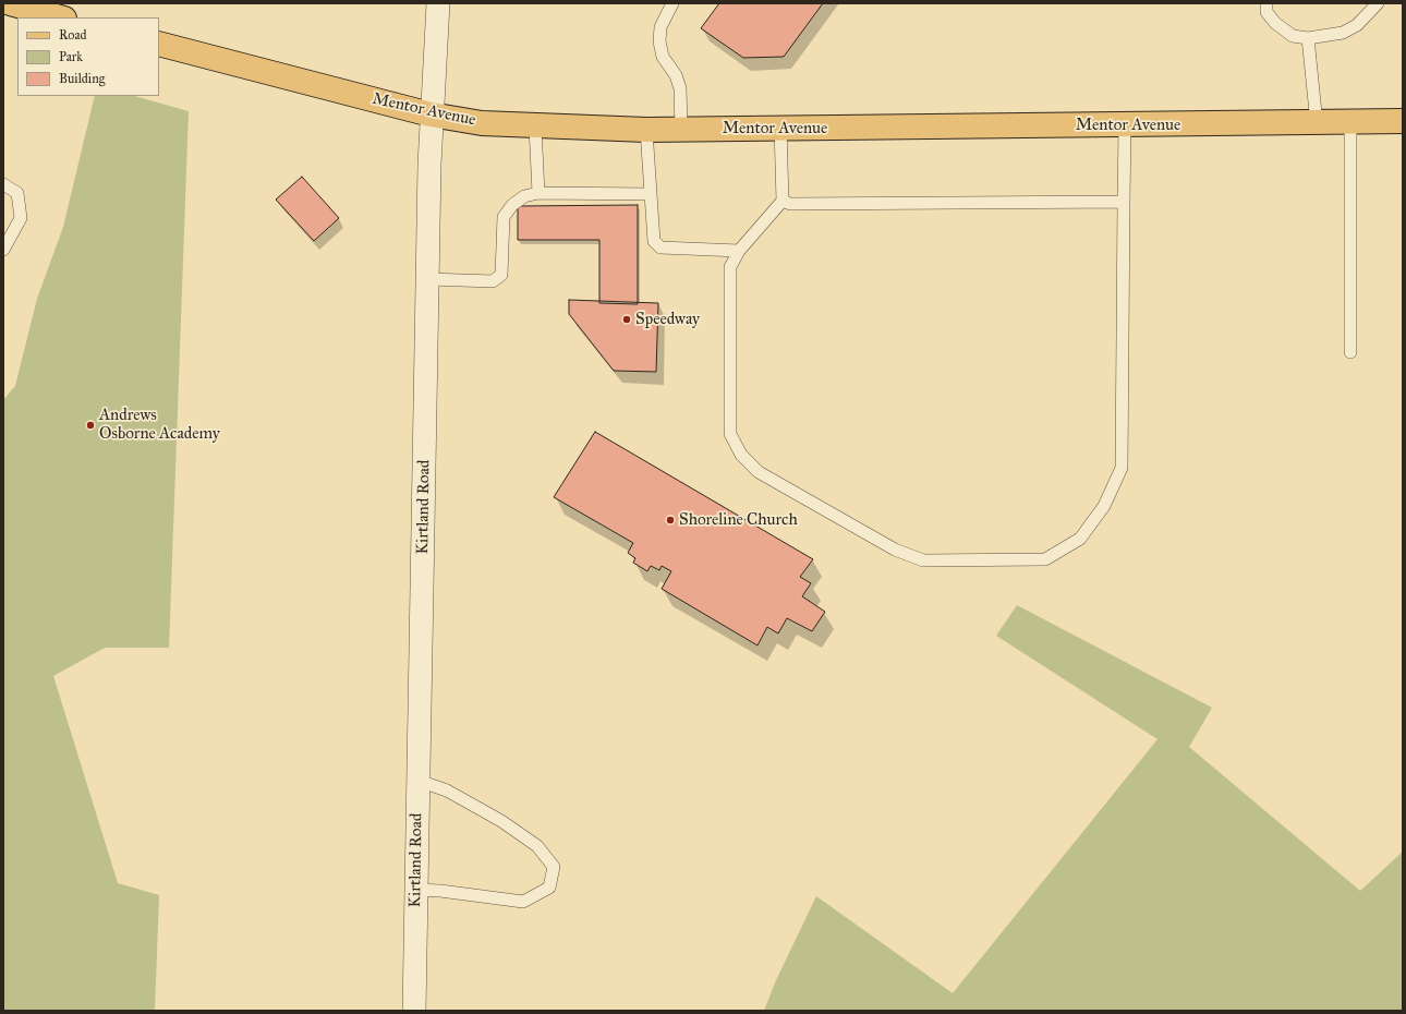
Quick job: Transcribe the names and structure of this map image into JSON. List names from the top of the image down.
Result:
{
  "streets": {
    "main road": ["Mentor Avenue"],
    "street": ["Kirtland Road"]
  },
  "crossings": [
    ["Mentor Avenue", "Kirtland Road"]
  ],
  "places": ["Speedway", "Andrews Osborne Academy", "Shoreline Church"],
  "legend": ["Road", "Park", "Building"]
}
